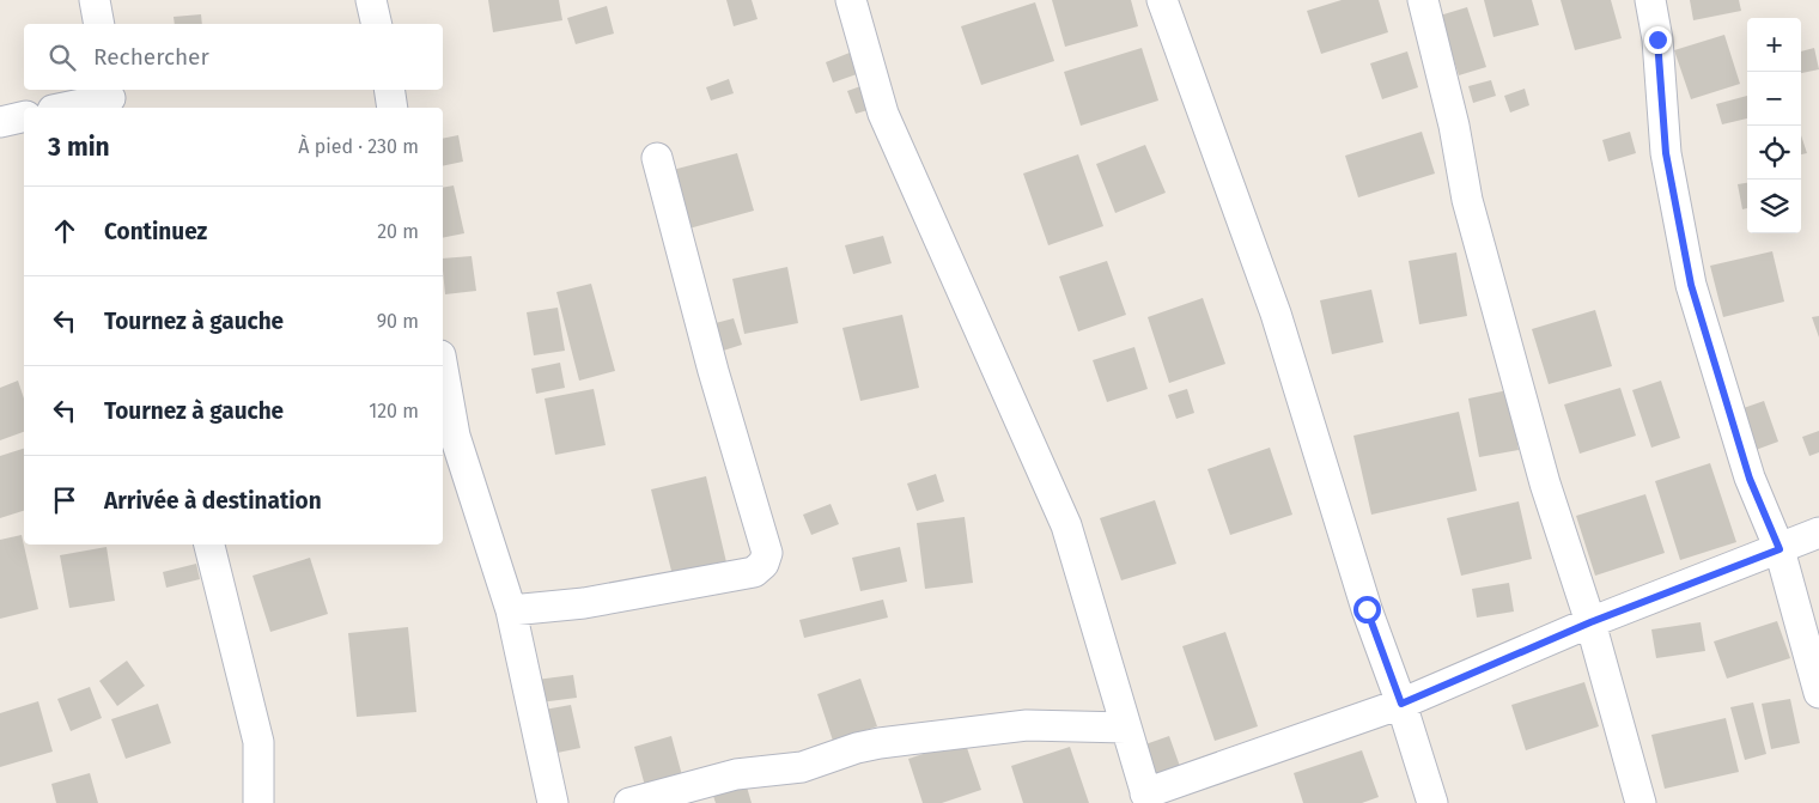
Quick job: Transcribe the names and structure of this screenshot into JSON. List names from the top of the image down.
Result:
{
  "page": {
    "map_buttons": ["+", "−"],
    "search": "Rechercher",
    "heading": ["3 min", "À pied · 230 m"],
    "list": [
      ["Continuez", "20 m"],
      ["Tournez à gauche", "90 m"],
      ["Tournez à gauche", "120 m"],
      "Arrivée à destination"
    ]
  }
}
